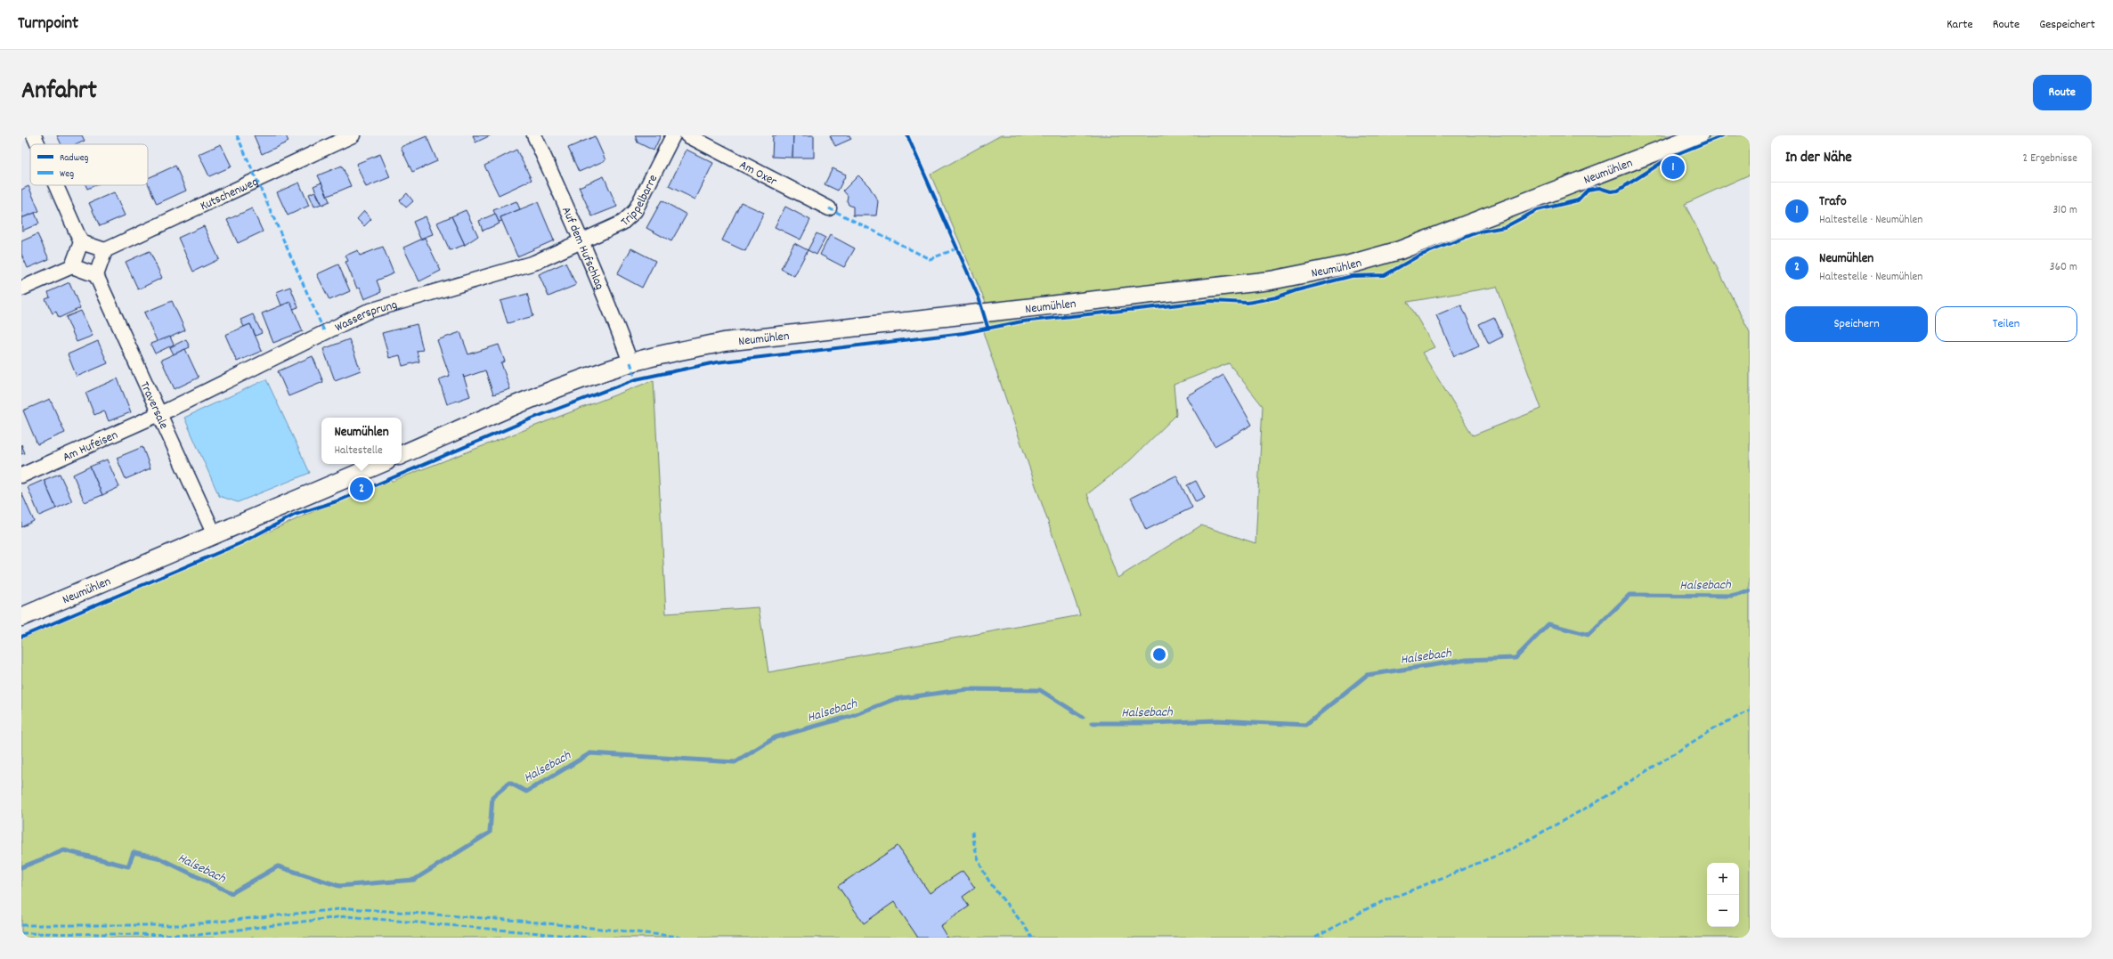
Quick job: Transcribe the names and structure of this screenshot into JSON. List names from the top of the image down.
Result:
{
  "streets": {
    "street": [
      "Neumühlen",
      "Am Oxer",
      "Kutschenweg",
      "Trippelbarre",
      "Auf dem Hufschlag",
      "Wassersprung",
      "Traversale",
      "Am Hufeisen"
    ]
  },
  "crossings": [
    ["Neumühlen", "Auf dem Hufschlag"],
    ["Neumühlen", "Traversale"],
    ["Trippelbarre", "Auf dem Hufschlag"],
    ["Trippelbarre", "Wassersprung"],
    ["Auf dem Hufschlag", "Wassersprung"],
    ["Wassersprung", "Traversale"],
    ["Wassersprung", "Am Hufeisen"],
    ["Traversale", "Am Hufeisen"]
  ],
  "water": ["Halsebach"],
  "legend": ["Radweg", "Weg"],
  "page": {
    "header": "Turnpoint",
    "nav": ["Karte", "Route", "Gespeichert"],
    "title": "Anfahrt",
    "buttons": [
      "Route",
      ["Speichern", "Teilen"]
    ],
    "heading": ["In der Nähe", "2 Ergebnisse"],
    "pins": ["1", "2"],
    "list": [
      {
        "mark": "1",
        "name": "Trafo",
        "note": "Haltestelle · Neumühlen",
        "value": "310 m"
      },
      {
        "mark": "2",
        "name": "Neumühlen",
        "note": "Haltestelle · Neumühlen",
        "value": "360 m"
      }
    ],
    "popup": ["Neumühlen", "Haltestelle"],
    "map_buttons": ["+", "−"]
  }
}
